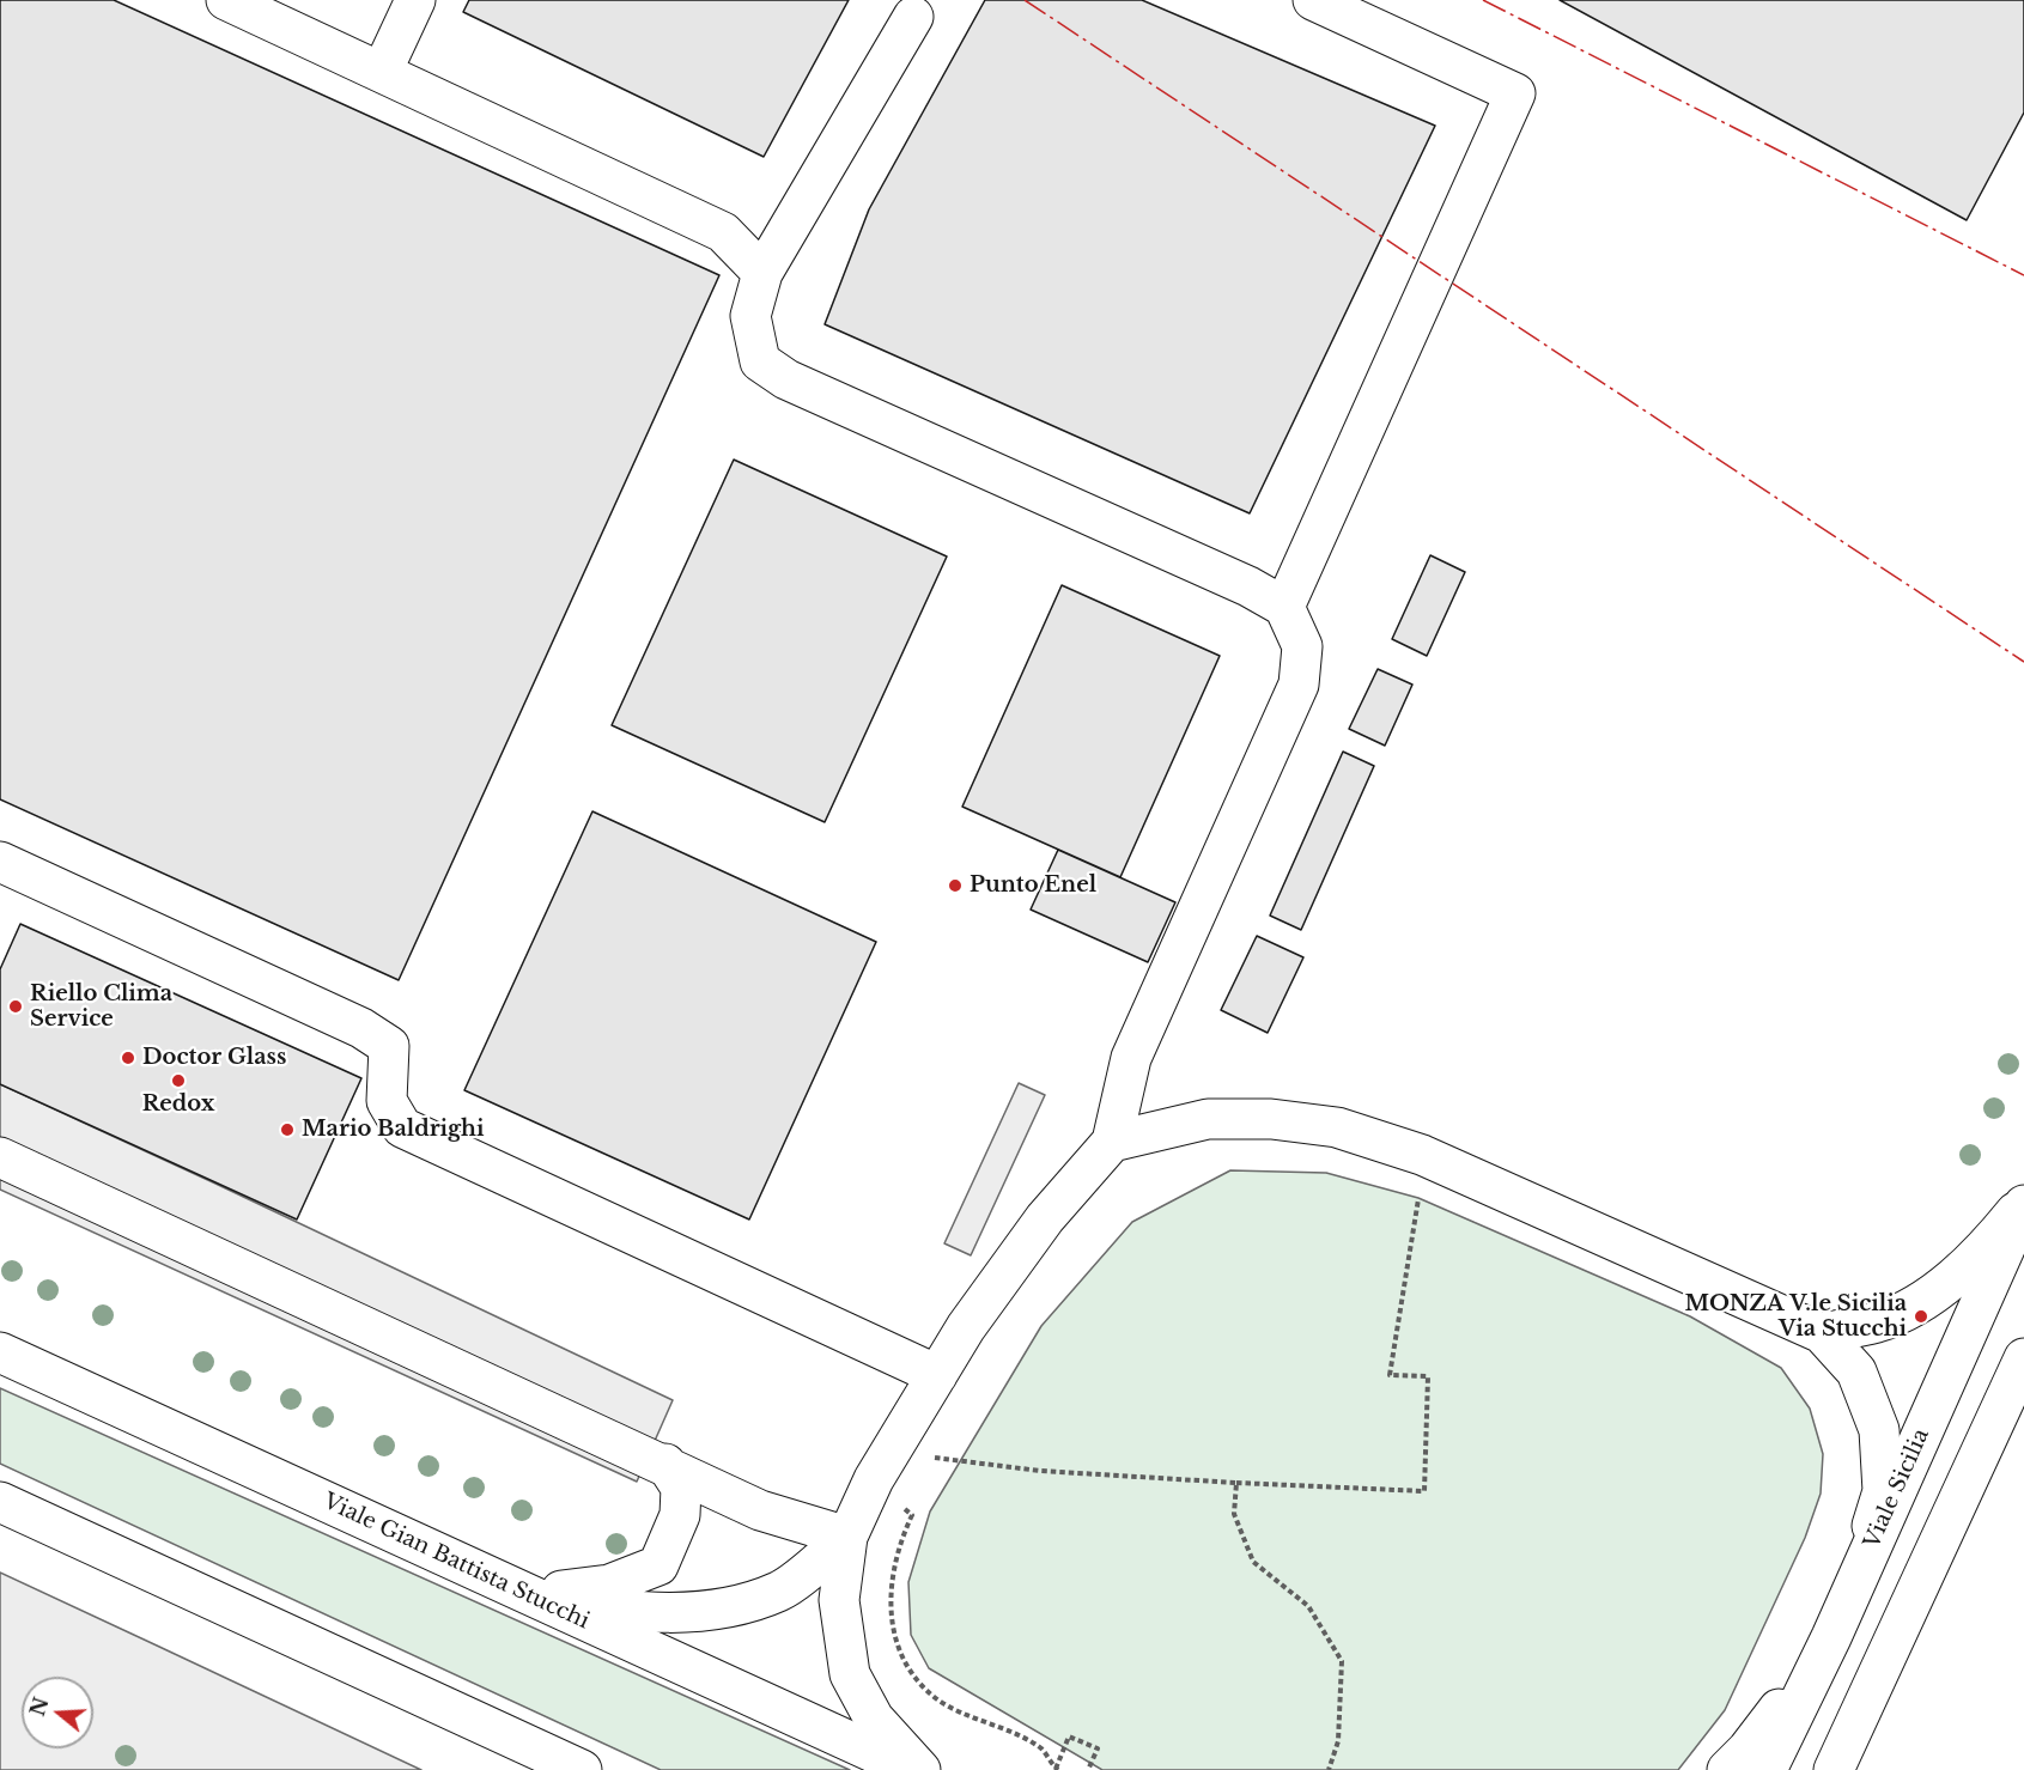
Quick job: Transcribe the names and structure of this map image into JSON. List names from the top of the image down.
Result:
{
  "streets": {
    "main road": ["Viale Sicilia", "Viale Gian Battista Stucchi"]
  },
  "places": [
    "Punto Enel",
    "Riello Clima Service",
    "Doctor Glass",
    "Redox",
    "Mario Baldrighi",
    "MONZA V.le Sicilia Via Stucchi"
  ],
  "north": "left"
}
